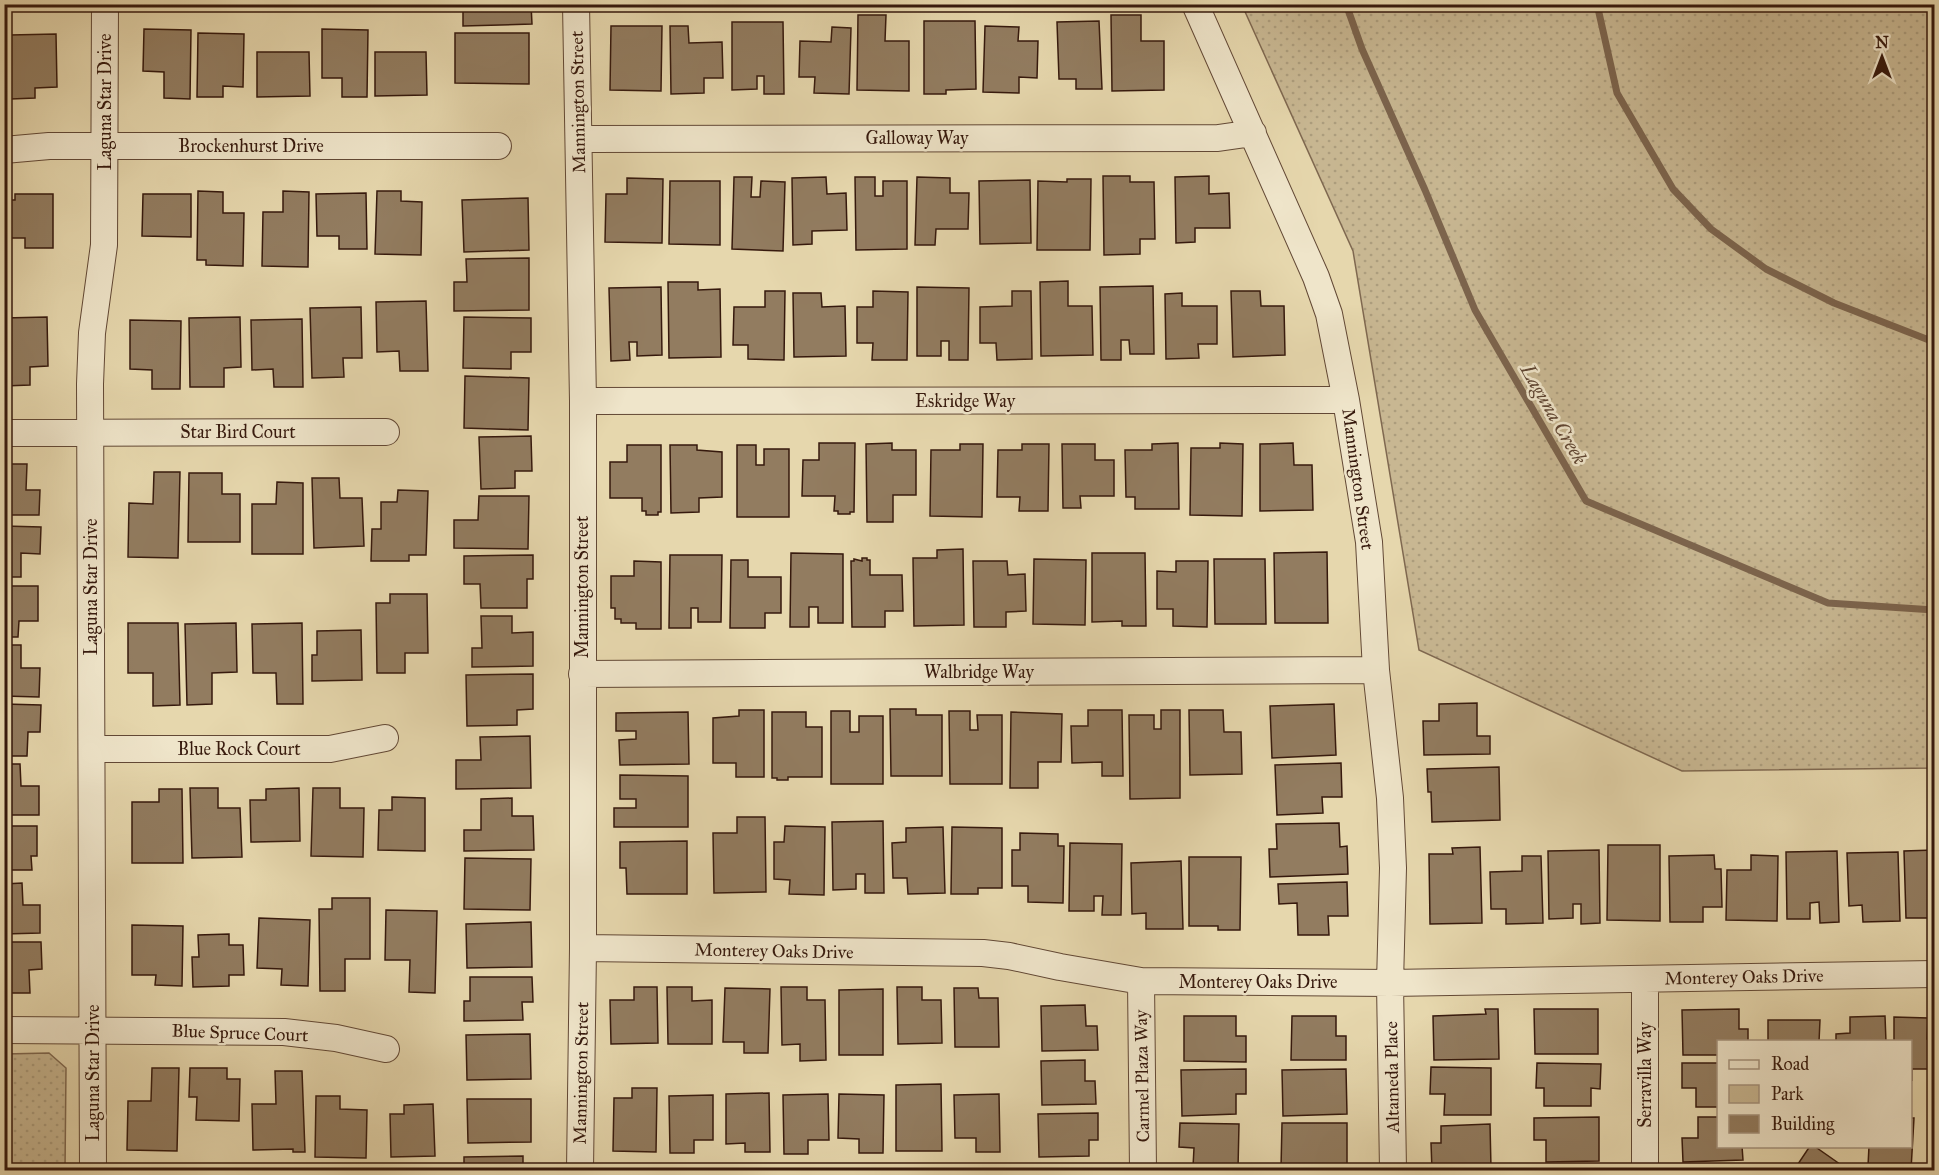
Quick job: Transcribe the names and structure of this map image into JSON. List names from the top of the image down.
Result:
{
  "streets": {
    "street": [
      "Laguna Star Drive",
      "Mannington Street",
      "Galloway Way",
      "Brockenhurst Drive",
      "Eskridge Way",
      "Star Bird Court",
      "Walbridge Way",
      "Blue Rock Court",
      "Monterey Oaks Drive",
      "Blue Spruce Court",
      "Serravilla Way",
      "Carmel Plaza Way",
      "Altameda Place"
    ]
  },
  "crossings": [
    ["Laguna Star Drive", "Brockenhurst Drive"],
    ["Laguna Star Drive", "Star Bird Court"],
    ["Laguna Star Drive", "Blue Rock Court"],
    ["Laguna Star Drive", "Blue Spruce Court"],
    ["Mannington Street", "Galloway Way"],
    ["Mannington Street", "Eskridge Way"],
    ["Mannington Street", "Walbridge Way"],
    ["Mannington Street", "Monterey Oaks Drive"],
    ["Mannington Street", "Altameda Place"],
    ["Monterey Oaks Drive", "Serravilla Way"],
    ["Monterey Oaks Drive", "Carmel Plaza Way"],
    ["Monterey Oaks Drive", "Altameda Place"]
  ],
  "water": ["Laguna Creek"],
  "legend": ["Road", "Park", "Building"],
  "north": "top"
}
